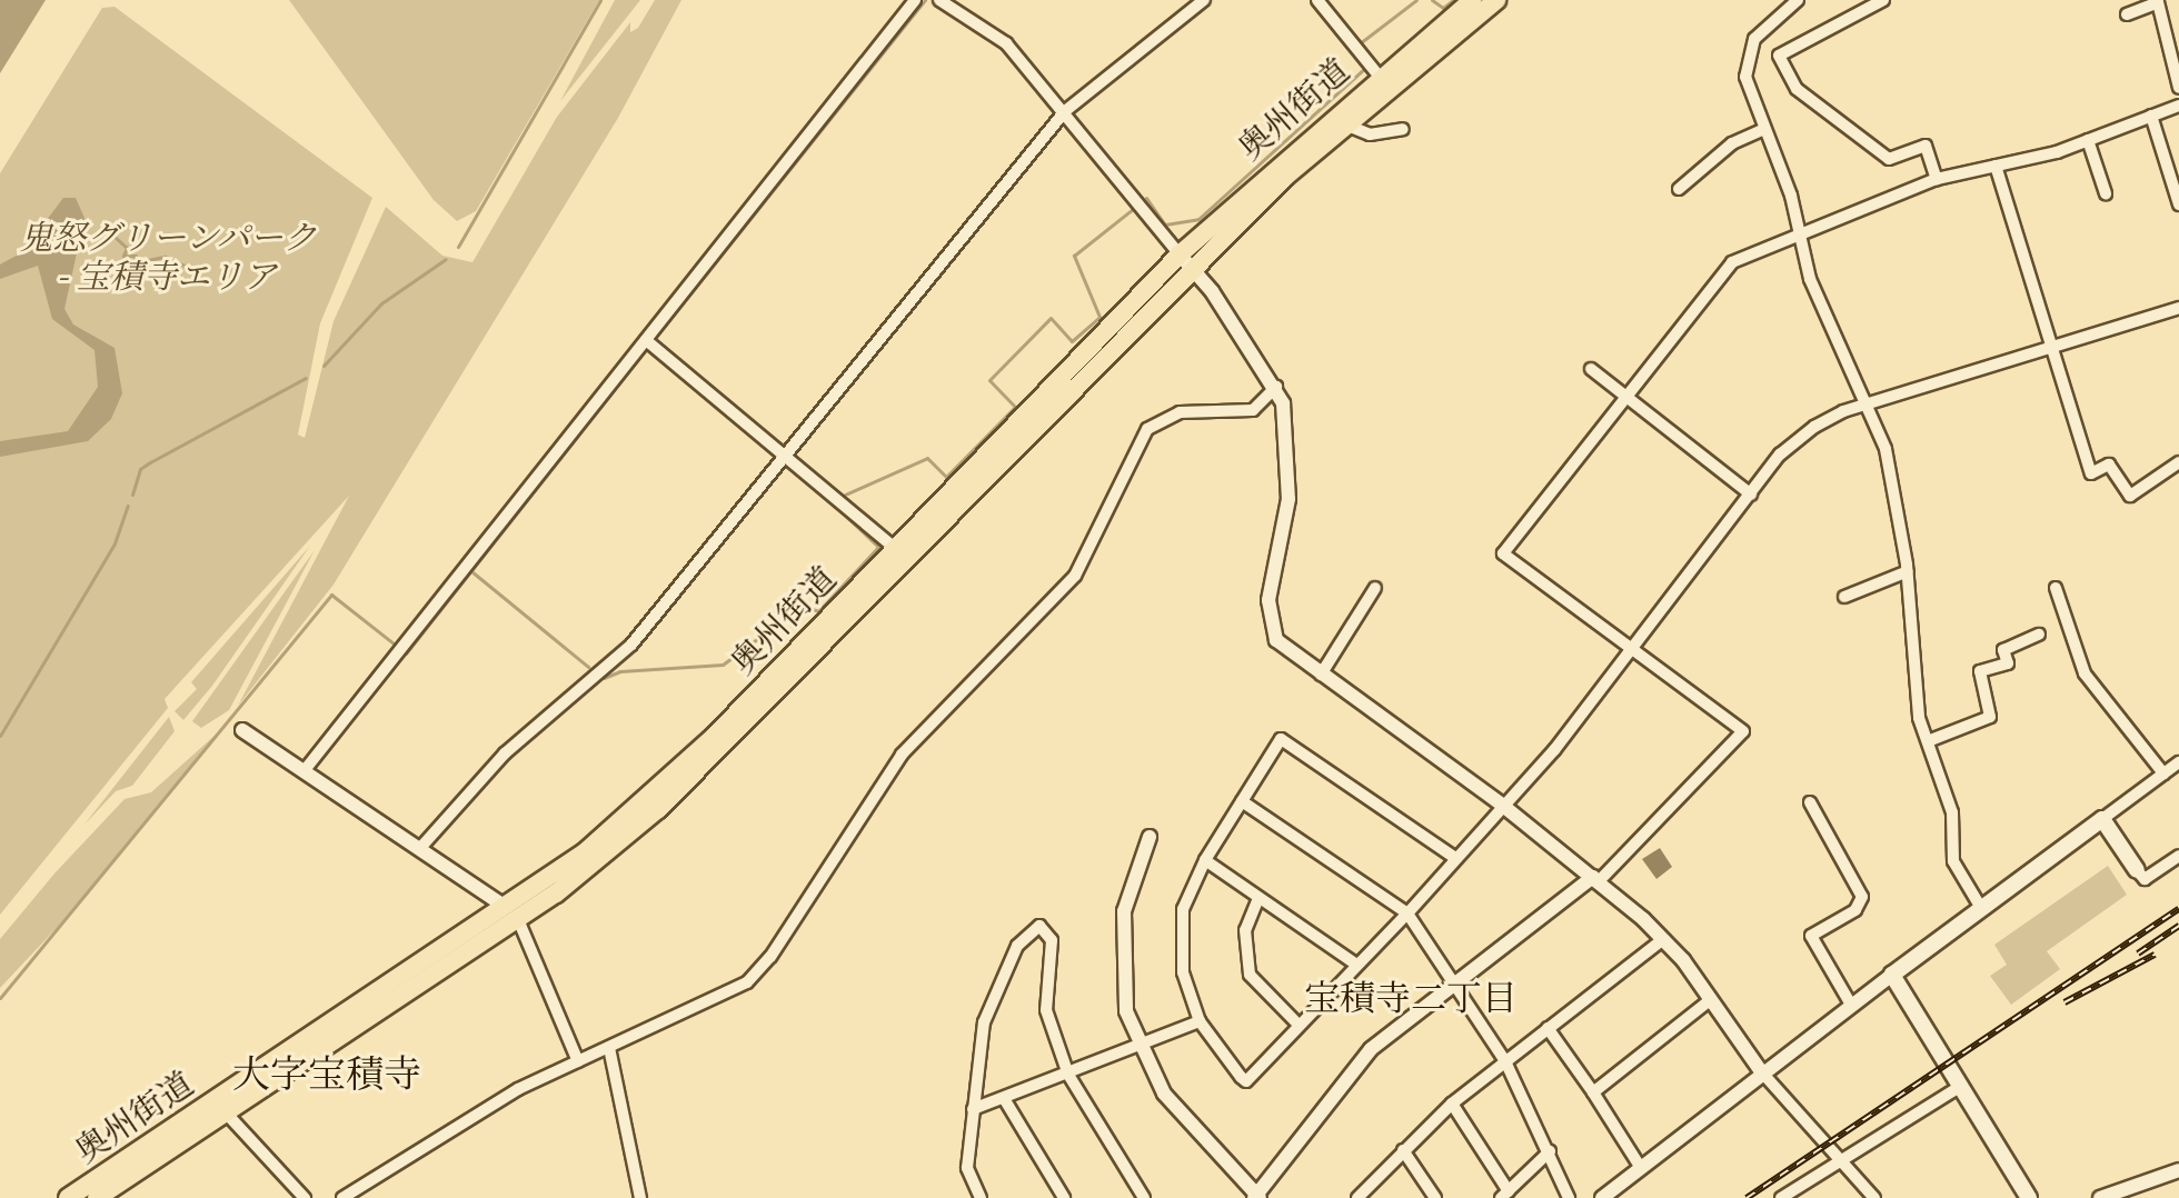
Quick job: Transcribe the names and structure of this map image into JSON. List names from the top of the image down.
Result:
{
  "streets": {
    "highway": ["奥州街道"]
  },
  "districts": ["宝積寺二丁目", "大字宝積寺"],
  "parks": ["鬼怒グリーンパーク - 宝積寺エリア"]
}
